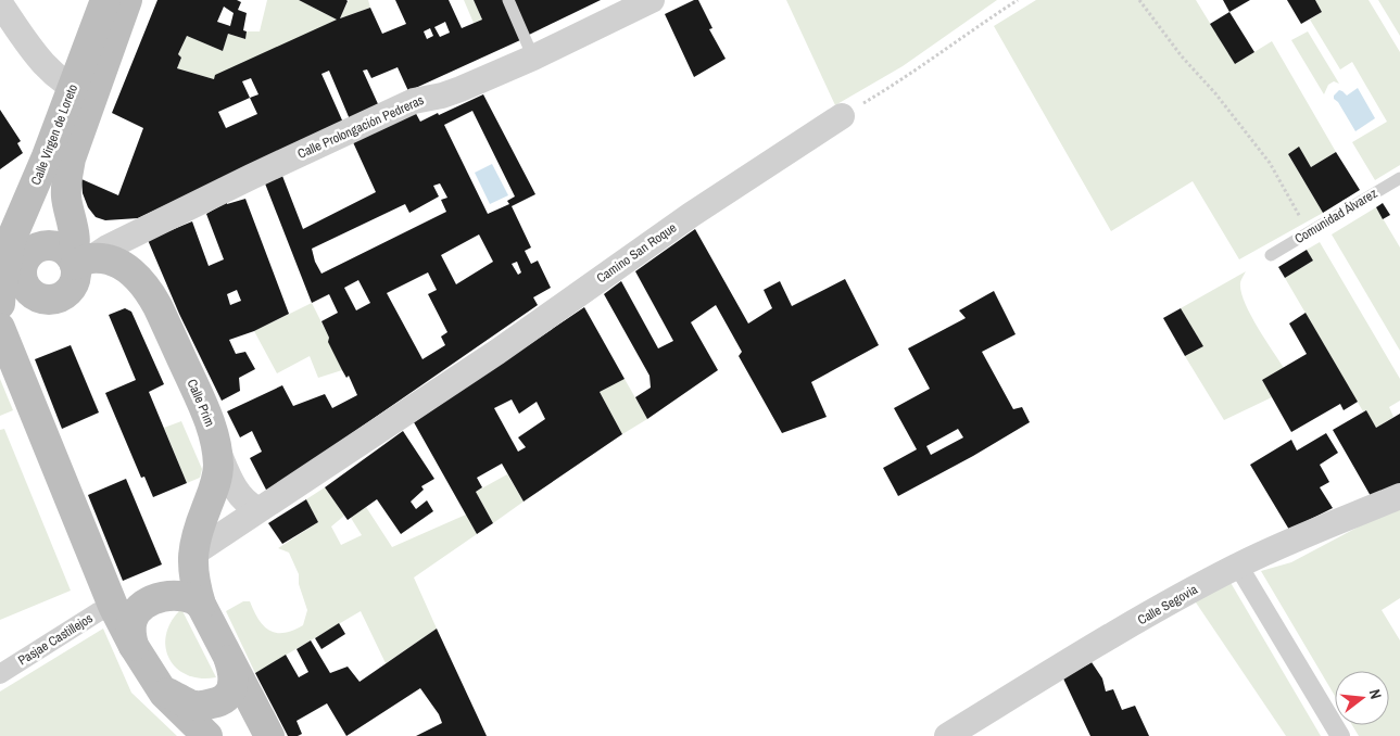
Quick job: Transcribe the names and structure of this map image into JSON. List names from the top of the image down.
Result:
{
  "streets": {
    "main road": ["Calle Virgen de Loreto", "Calle Prim"],
    "street": [
      "Calle Prolongación Pedreras",
      "Camino San Roque",
      "Calle Segovia",
      "Pasjae Castillejos"
    ],
    "lane": ["Comunidad Álvarez"]
  },
  "crossings": [
    ["Calle Prolongación Pedreras", "Calle Virgen de Loreto"],
    ["Calle Prolongación Pedreras", "Calle Prim"],
    ["Calle Virgen de Loreto", "Calle Prim"],
    ["Camino San Roque", "Calle Prim"]
  ],
  "north": "right"
}
